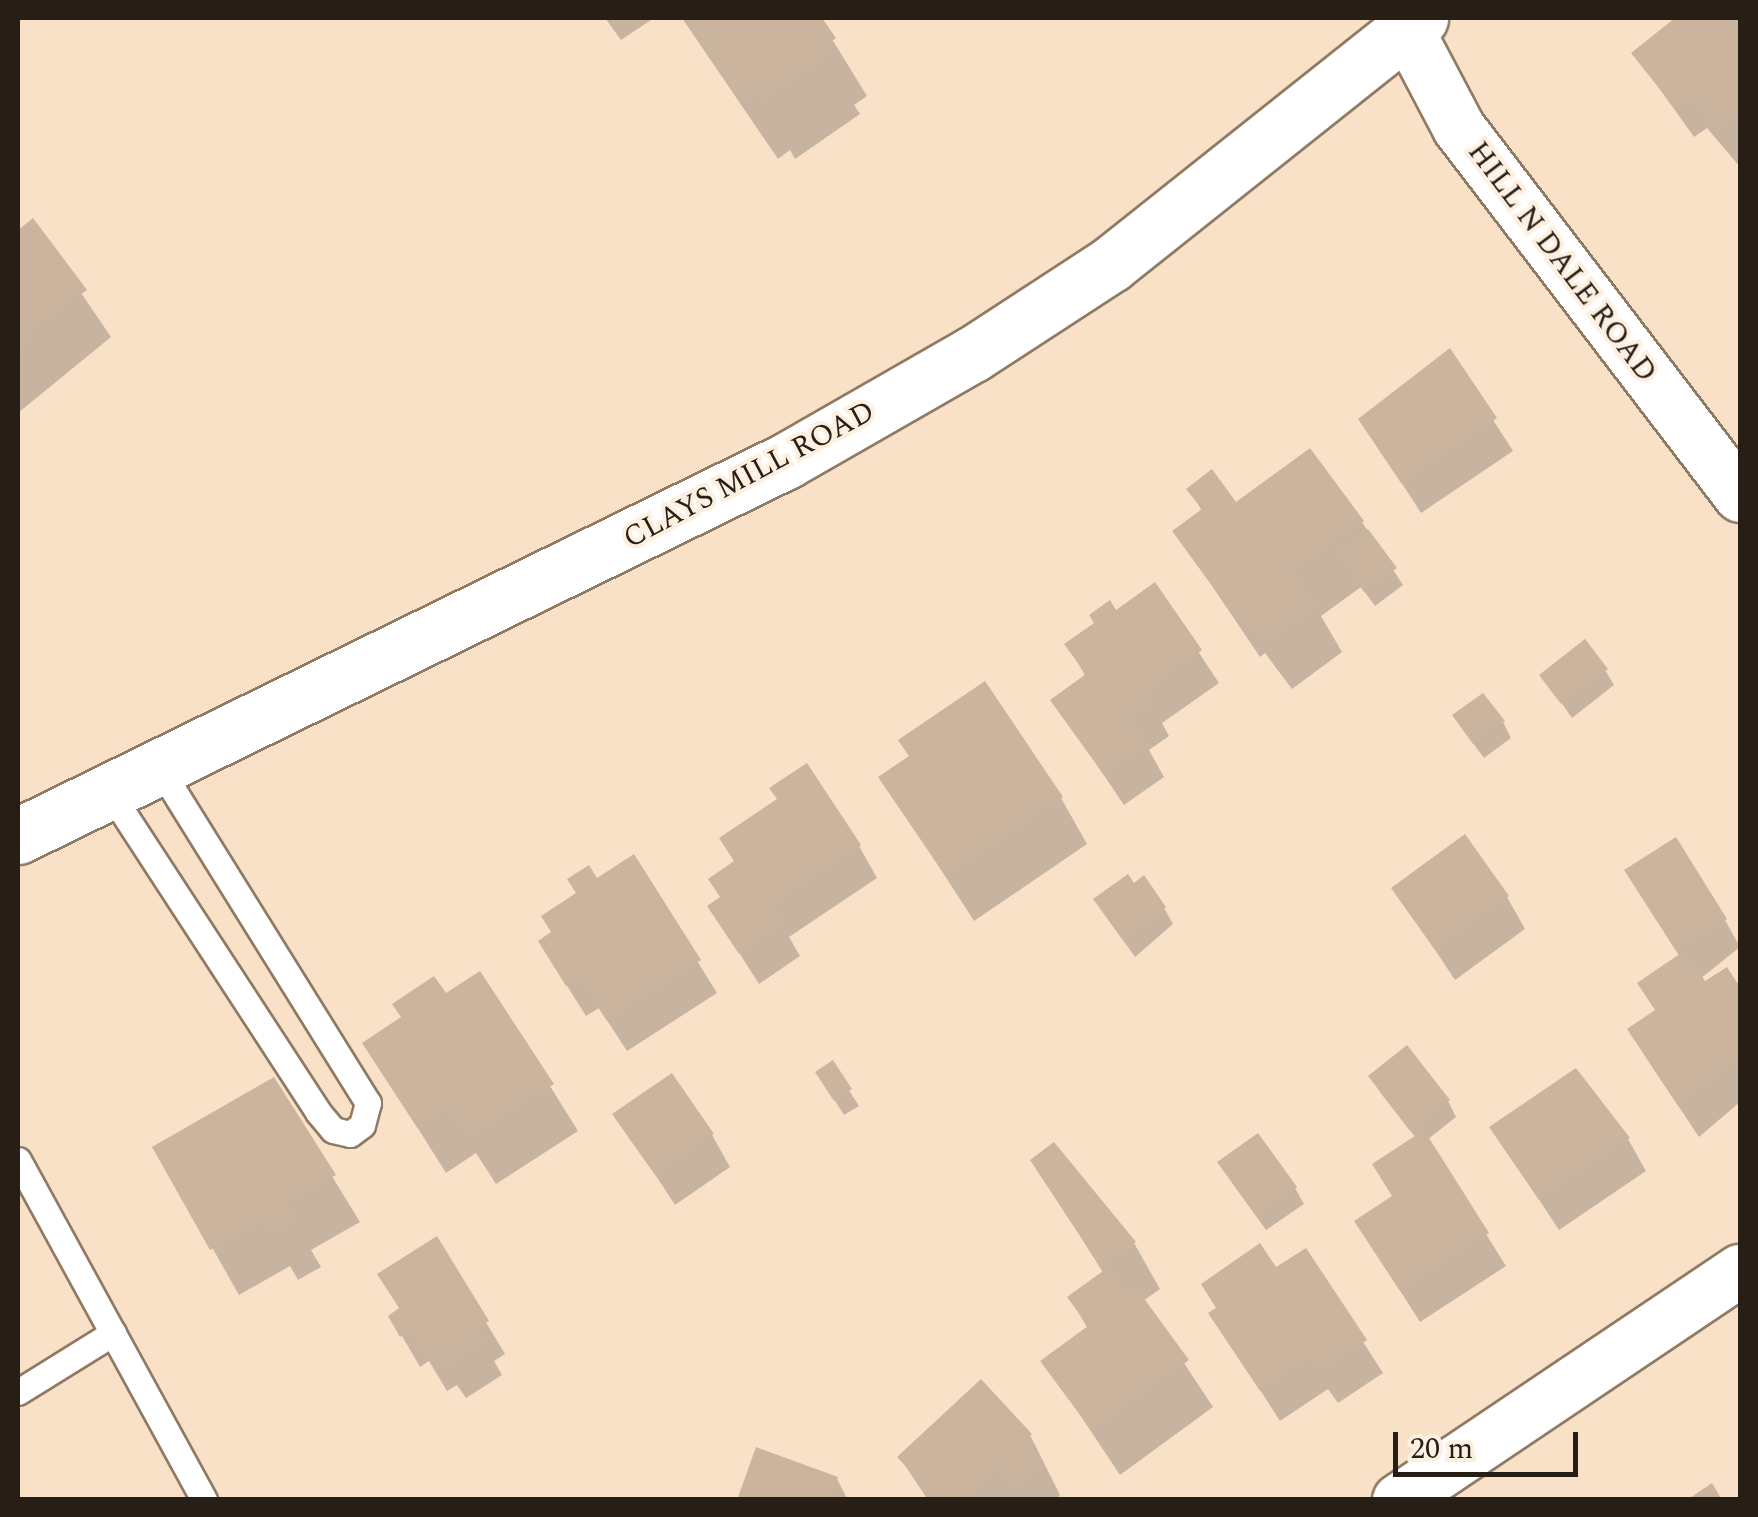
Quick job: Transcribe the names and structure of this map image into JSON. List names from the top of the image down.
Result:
{
  "streets": {
    "main road": ["CLAYS MILL ROAD"],
    "street": ["HILL N DALE ROAD"]
  },
  "crossings": [
    ["HILL N DALE ROAD", "CLAYS MILL ROAD"]
  ],
  "scale_bar": "20 m"
}
